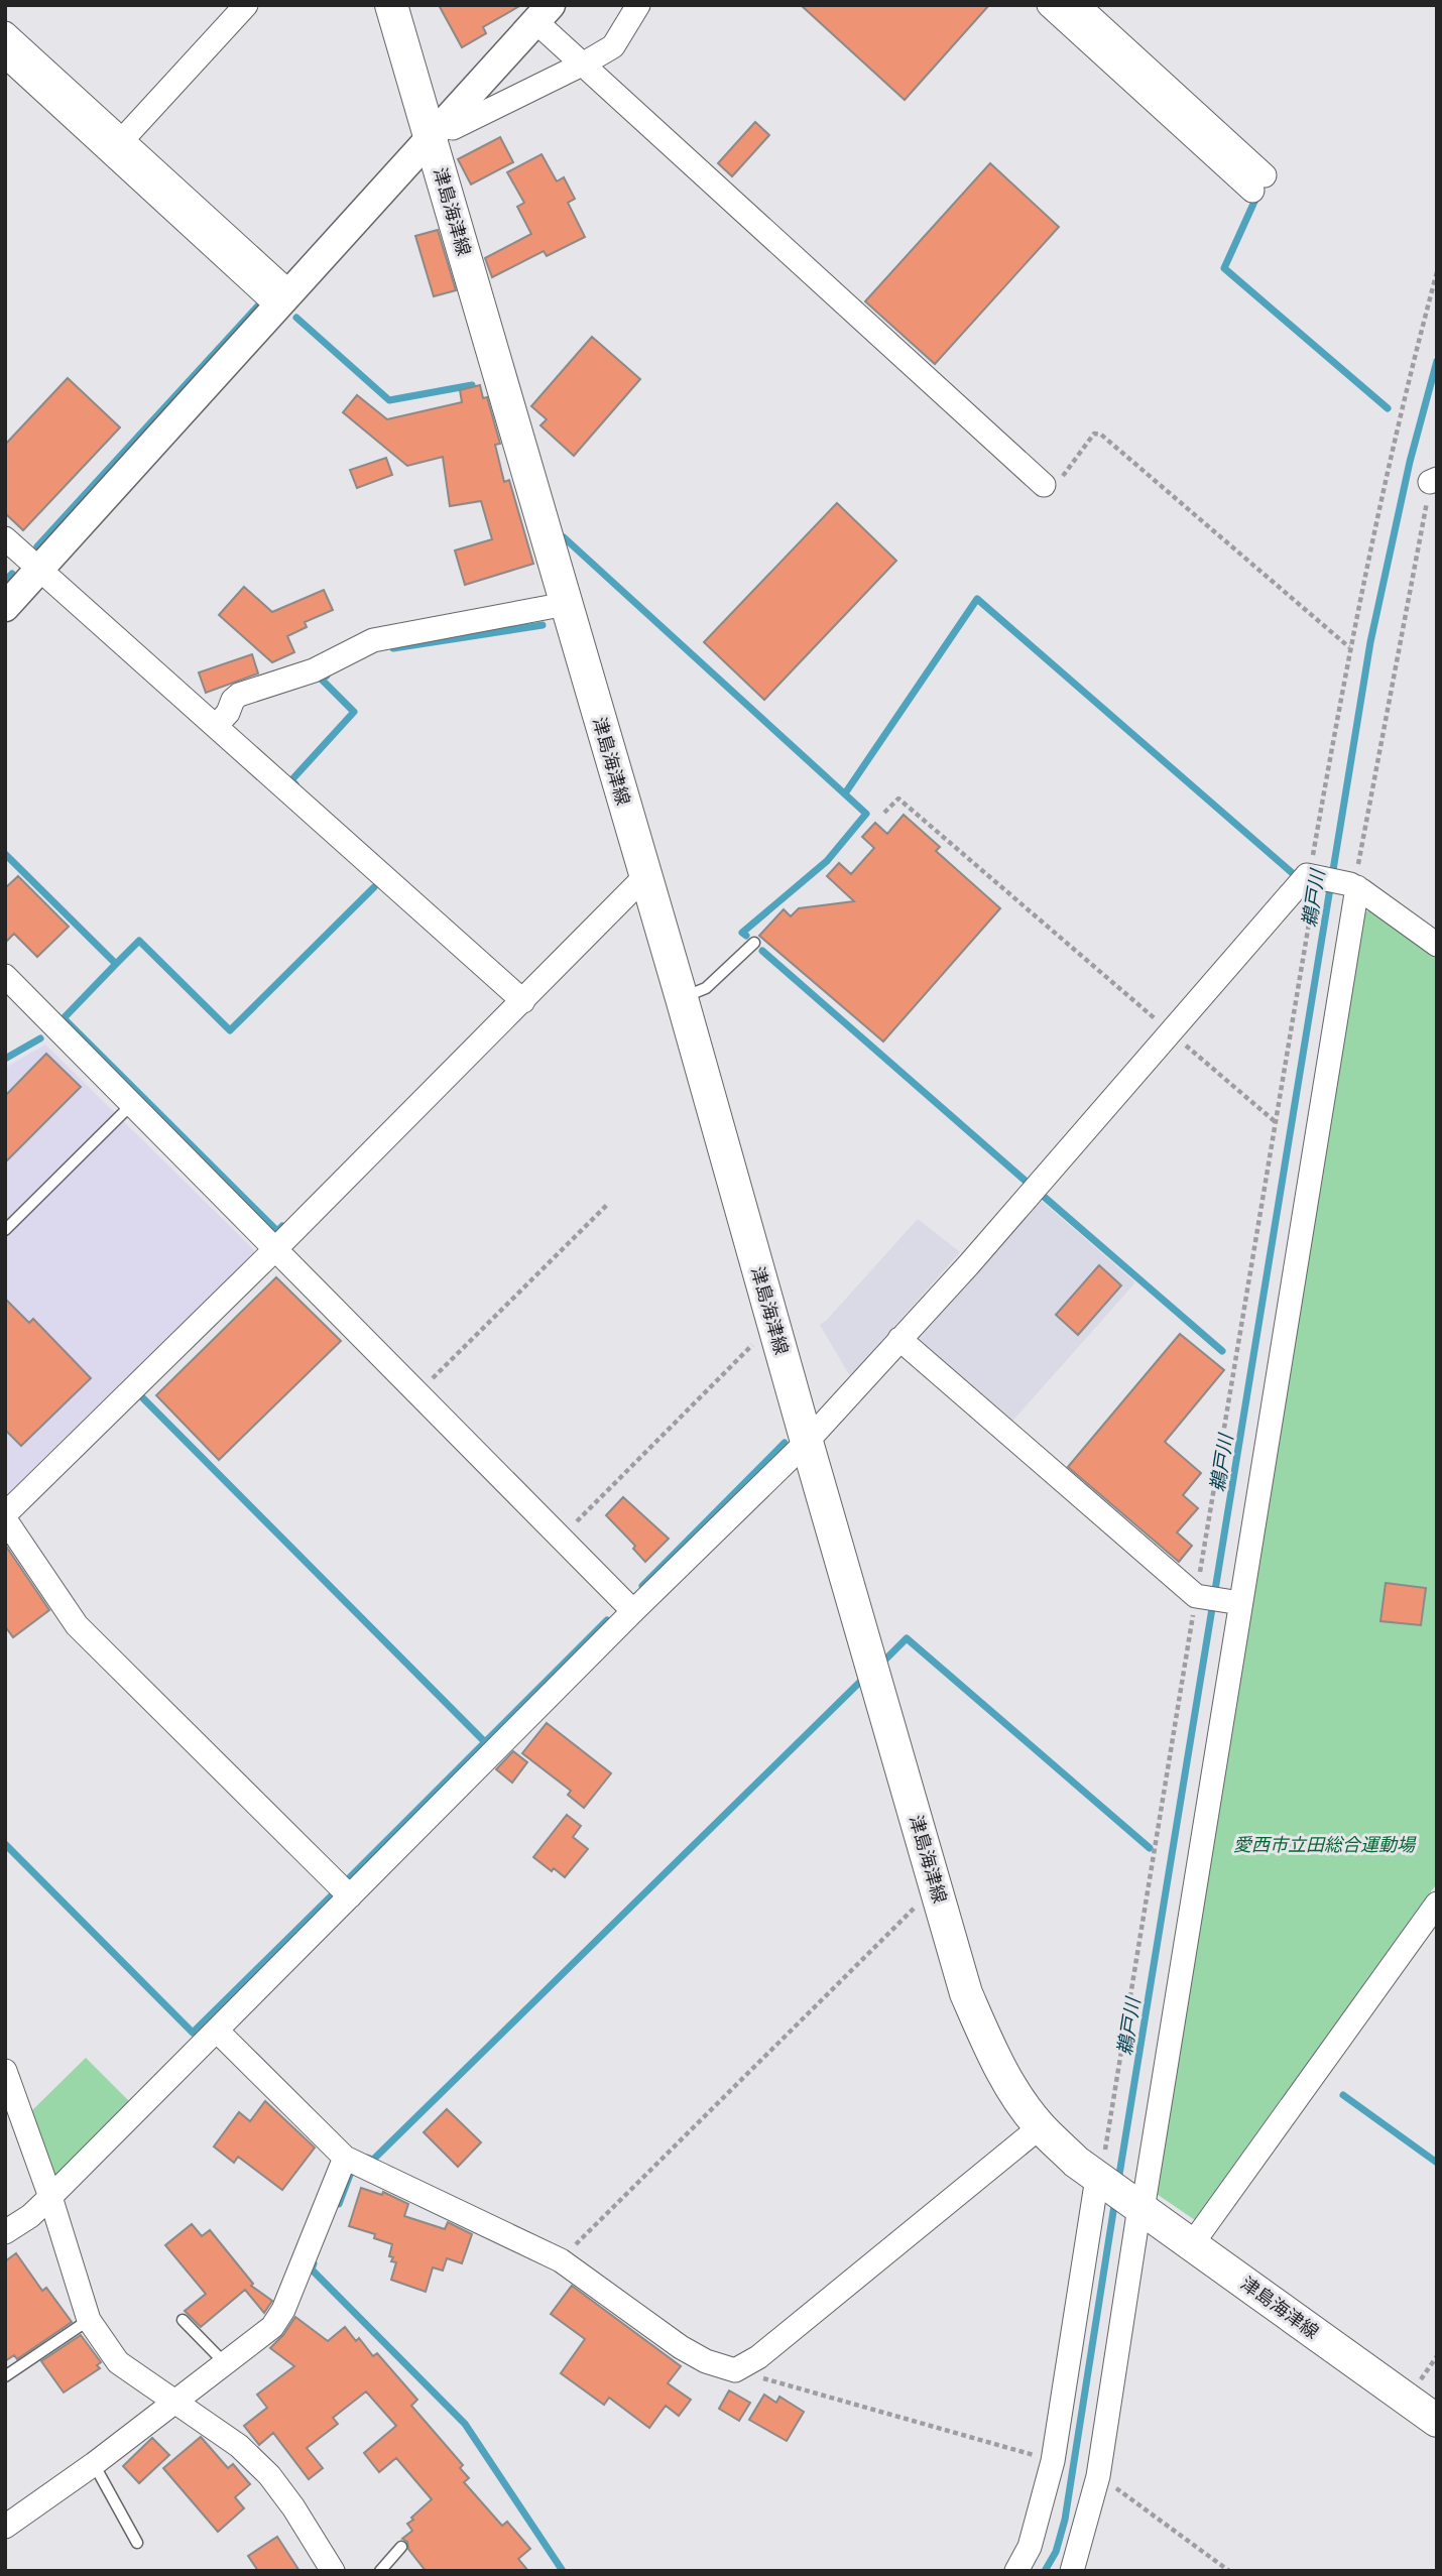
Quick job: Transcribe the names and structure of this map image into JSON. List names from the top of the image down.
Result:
{
  "streets": {
    "main road": ["津島海津線"]
  },
  "water": ["鵜戸川"],
  "parks": ["愛西市立田総合運動場"]
}
